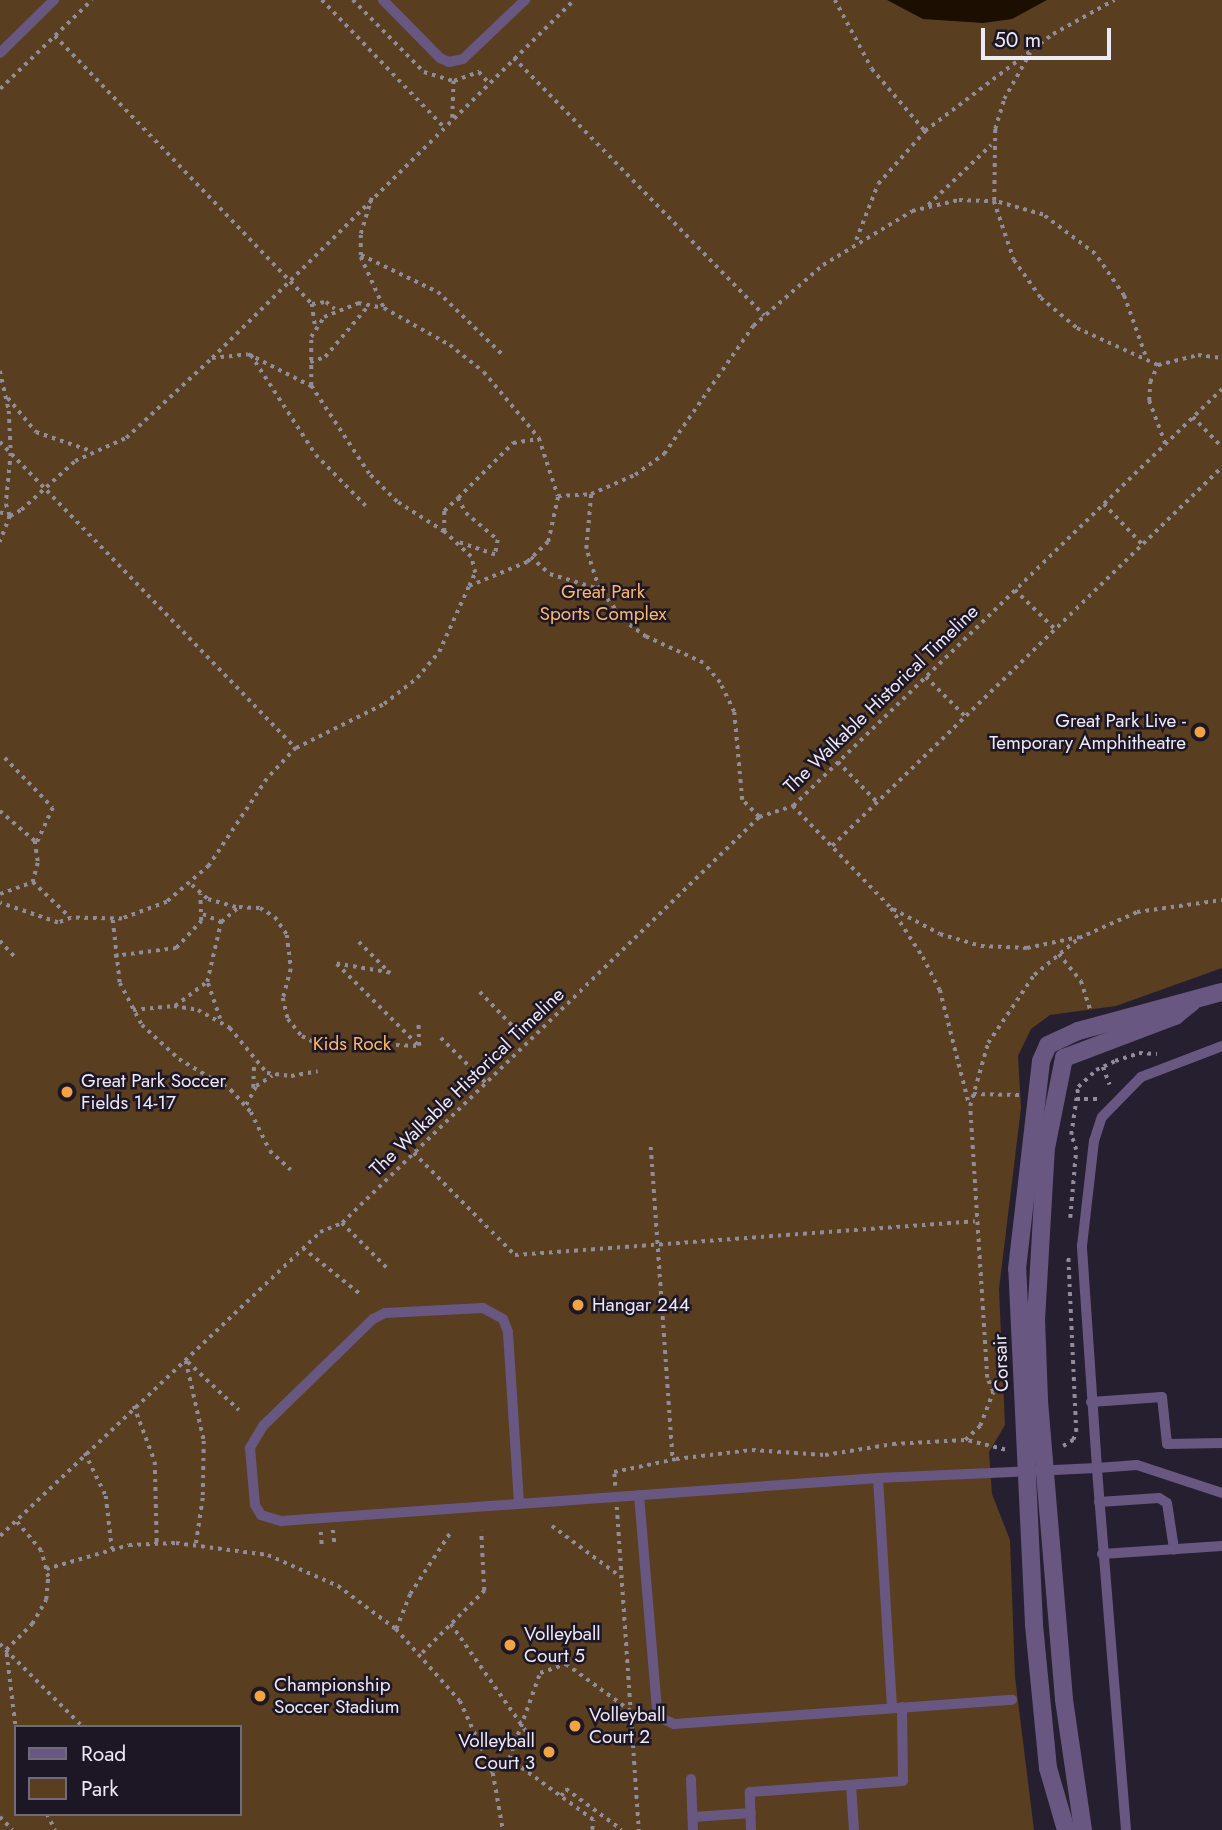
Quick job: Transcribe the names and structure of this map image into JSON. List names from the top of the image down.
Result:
{
  "streets": {
    "street": ["Corsair"],
    "path": ["The Walkable Historical Timeline"]
  },
  "parks": ["Great Park Sports Complex", "Kids Rock"],
  "places": [
    "Great Park Live - Temporary Amphitheatre",
    "Great Park Soccer Fields 14-17",
    "Hangar 244",
    "Volleyball Court 5",
    "Championship Soccer Stadium",
    "Volleyball Court 2",
    "Volleyball Court 3"
  ],
  "legend": ["Road", "Park"],
  "scale_bar": "50 m"
}
